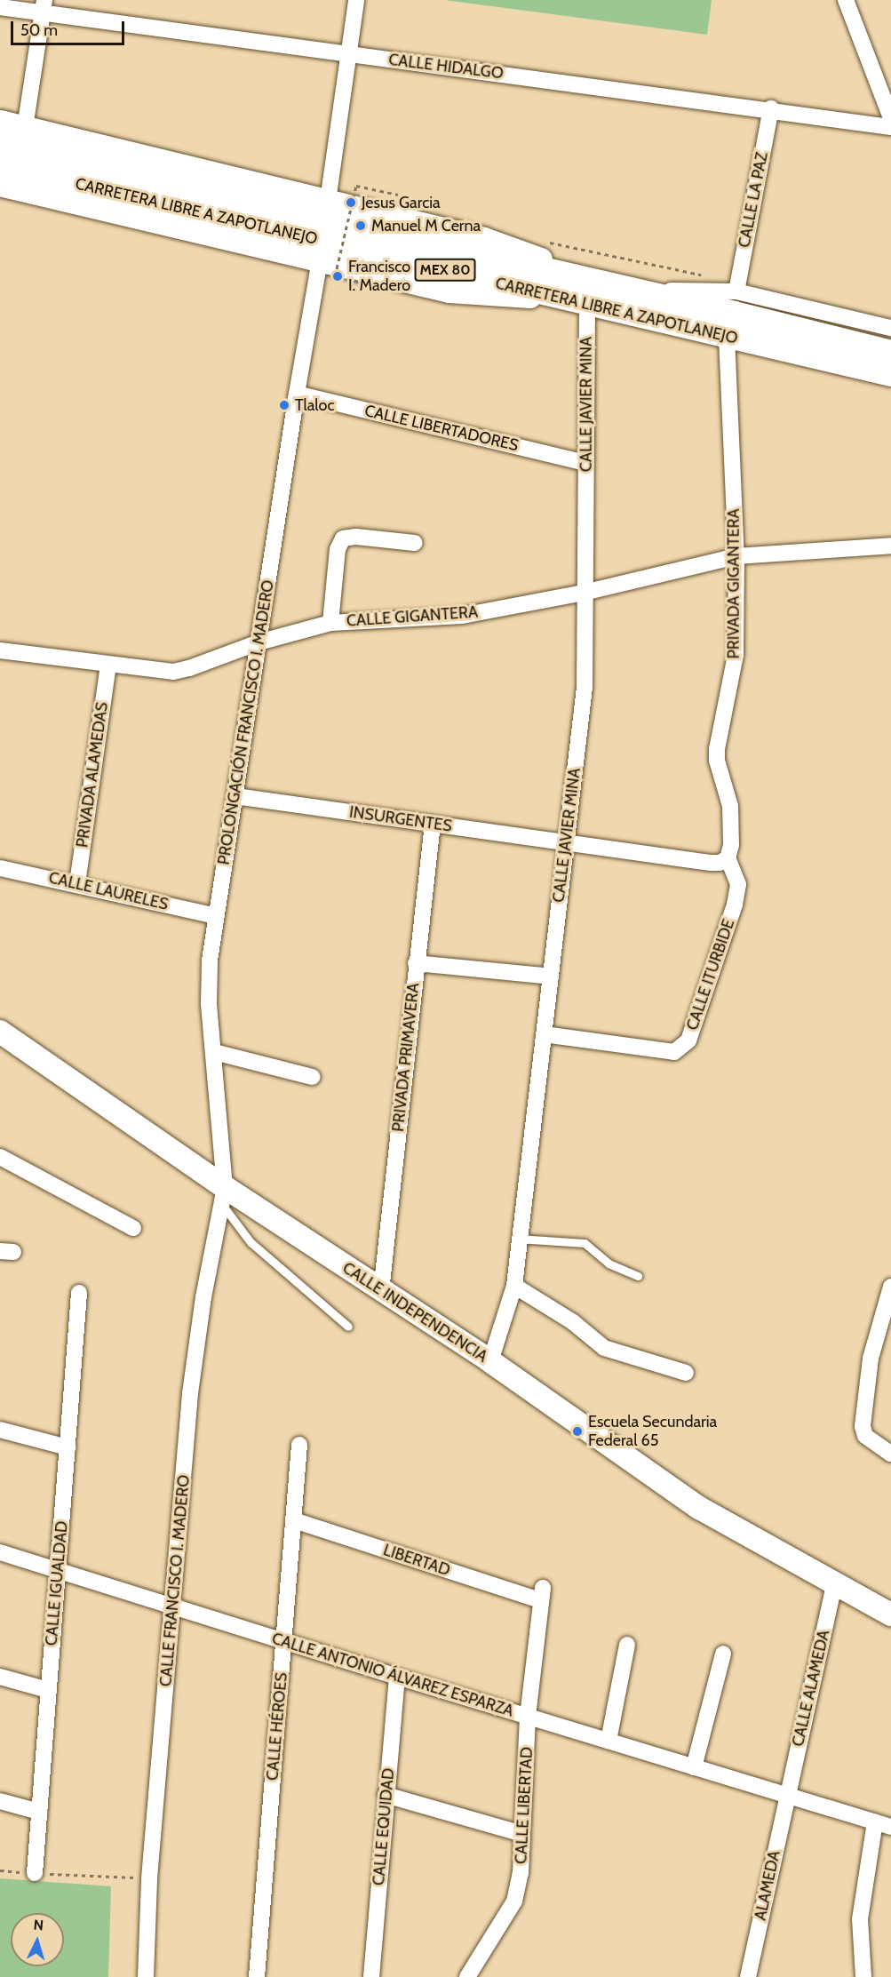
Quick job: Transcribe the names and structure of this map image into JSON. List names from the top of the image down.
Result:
{
  "streets": {
    "main road": ["CARRETERA LIBRE A ZAPOTLANEJO", "MEX 80"],
    "street": [
      "CALLE HIDALGO",
      "CALLE LA PAZ",
      "CALLE JAVIER MINA",
      "CALLE LIBERTADORES",
      "PRIVADA GIGANTERA",
      "CALLE GIGANTERA",
      "PROLONGACIÓN FRANCISCO I. MADERO",
      "PRIVADA ALAMEDAS",
      "INSURGENTES",
      "CALLE LAURELES",
      "CALLE ITURBIDE",
      "PRIVADA PRIMAVERA",
      "CALLE INDEPENDENCIA",
      "LIBERTAD",
      "CALLE FRANCISCO I. MADERO",
      "CALLE IGUALDAD",
      "CALLE ANTONIO ÁLVAREZ ESPARZA",
      "CALLE ALAMEDA",
      "CALLE HÉROES",
      "CALLE LIBERTAD",
      "CALLE EQUIDAD",
      "ALAMEDA"
    ]
  },
  "crossings": [
    ["CALLE HIDALGO", "CALLE LA PAZ"],
    ["CARRETERA LIBRE A ZAPOTLANEJO", "CALLE JAVIER MINA"],
    ["CARRETERA LIBRE A ZAPOTLANEJO", "PRIVADA GIGANTERA"],
    ["CALLE JAVIER MINA", "CALLE LIBERTADORES"],
    ["CALLE JAVIER MINA", "CALLE GIGANTERA"],
    ["CALLE JAVIER MINA", "INSURGENTES"],
    ["CALLE JAVIER MINA", "CALLE ITURBIDE"],
    ["CALLE JAVIER MINA", "CALLE INDEPENDENCIA"],
    ["CALLE LIBERTADORES", "PROLONGACIÓN FRANCISCO I. MADERO"],
    ["PRIVADA GIGANTERA", "CALLE GIGANTERA"],
    ["PRIVADA GIGANTERA", "INSURGENTES"],
    ["PRIVADA GIGANTERA", "CALLE ITURBIDE"],
    ["CALLE GIGANTERA", "PROLONGACIÓN FRANCISCO I. MADERO"],
    ["CALLE GIGANTERA", "PRIVADA ALAMEDAS"],
    ["PROLONGACIÓN FRANCISCO I. MADERO", "INSURGENTES"],
    ["PROLONGACIÓN FRANCISCO I. MADERO", "CALLE LAURELES"],
    ["PROLONGACIÓN FRANCISCO I. MADERO", "CALLE INDEPENDENCIA"],
    ["PROLONGACIÓN FRANCISCO I. MADERO", "CALLE FRANCISCO I. MADERO"],
    ["PRIVADA ALAMEDAS", "CALLE LAURELES"],
    ["INSURGENTES", "CALLE ITURBIDE"],
    ["INSURGENTES", "PRIVADA PRIMAVERA"],
    ["PRIVADA PRIMAVERA", "CALLE INDEPENDENCIA"],
    ["CALLE INDEPENDENCIA", "CALLE FRANCISCO I. MADERO"],
    ["CALLE INDEPENDENCIA", "CALLE ALAMEDA"],
    ["LIBERTAD", "CALLE HÉROES"],
    ["LIBERTAD", "CALLE LIBERTAD"],
    ["CALLE FRANCISCO I. MADERO", "CALLE ANTONIO ÁLVAREZ ESPARZA"],
    ["CALLE IGUALDAD", "CALLE ANTONIO ÁLVAREZ ESPARZA"],
    ["CALLE ANTONIO ÁLVAREZ ESPARZA", "CALLE ALAMEDA"],
    ["CALLE ANTONIO ÁLVAREZ ESPARZA", "CALLE HÉROES"],
    ["CALLE ANTONIO ÁLVAREZ ESPARZA", "CALLE LIBERTAD"],
    ["CALLE ANTONIO ÁLVAREZ ESPARZA", "CALLE EQUIDAD"],
    ["CALLE ANTONIO ÁLVAREZ ESPARZA", "ALAMEDA"],
    ["CALLE ALAMEDA", "ALAMEDA"]
  ],
  "places": [
    "Jesus Garcia",
    "Manuel M Cerna",
    "Francisco I. Madero",
    "Tlaloc",
    "Escuela Secundaria Federal 65"
  ],
  "scale_bar": "50 m",
  "north": "top"
}
